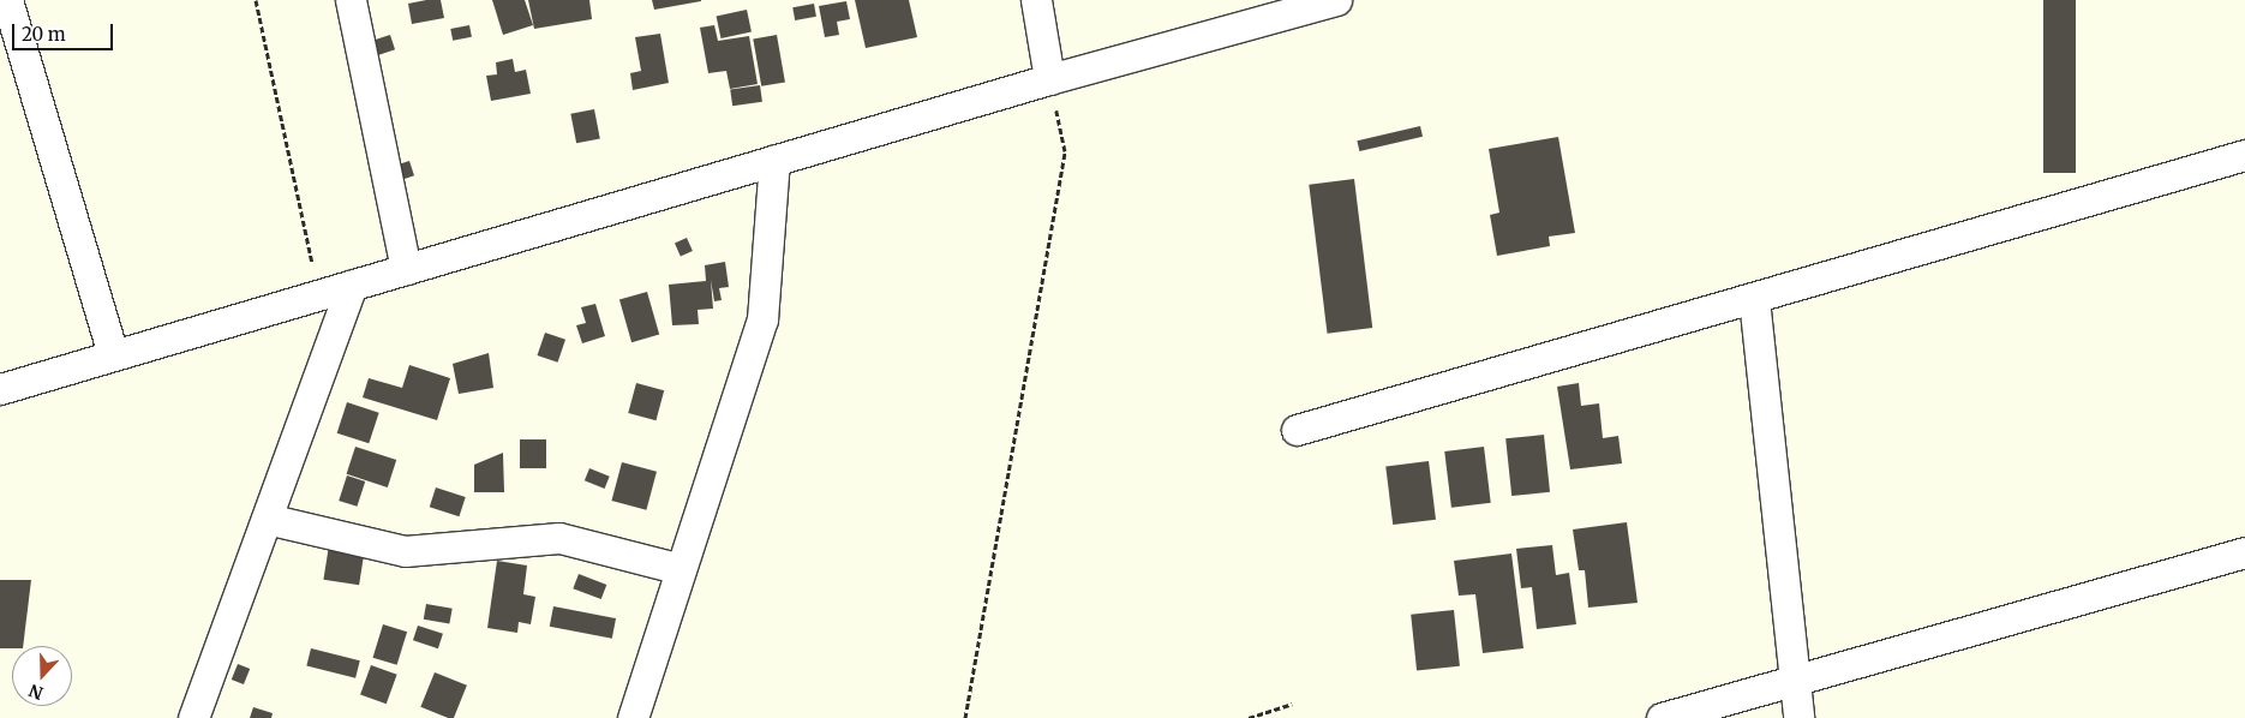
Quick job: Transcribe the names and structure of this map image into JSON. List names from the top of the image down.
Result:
{
  "scale_bar": "20 m",
  "north": "bottom"
}
